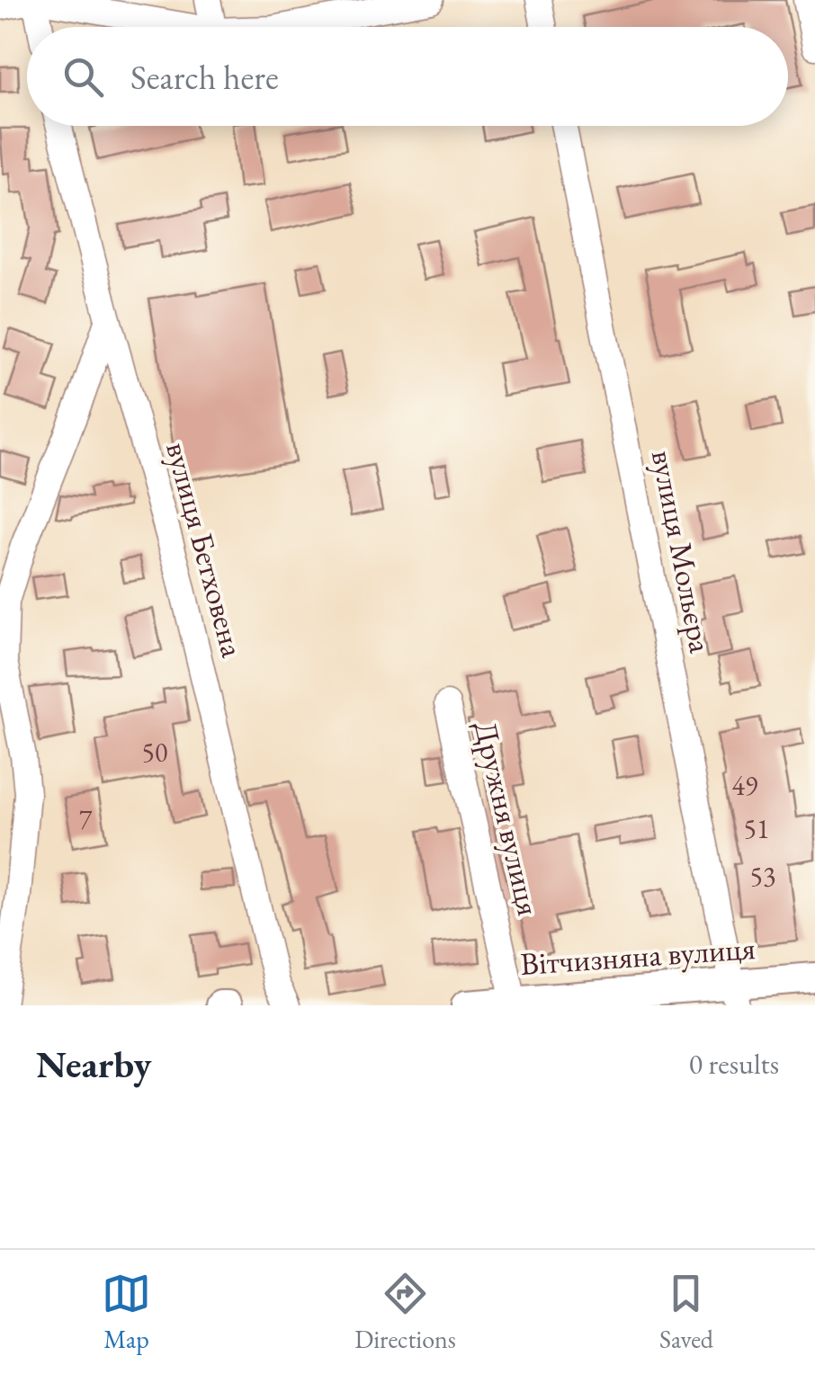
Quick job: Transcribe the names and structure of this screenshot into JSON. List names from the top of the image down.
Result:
{
  "streets": {
    "street": [
      "вулиця Бетховена",
      "вулиця Мольєра",
      "Дружня вулиця",
      "Вітчизняна вулиця"
    ]
  },
  "crossings": [
    ["вулиця Мольєра", "Вітчизняна вулиця"],
    ["Дружня вулиця", "Вітчизняна вулиця"]
  ],
  "house_numbers": [
    "50",
    "49",
    "7",
    "51",
    "53"
  ],
  "page": {
    "search": "Search here",
    "heading": ["Nearby", "0 results"],
    "nav": ["Map", "Directions", "Saved"]
  }
}
